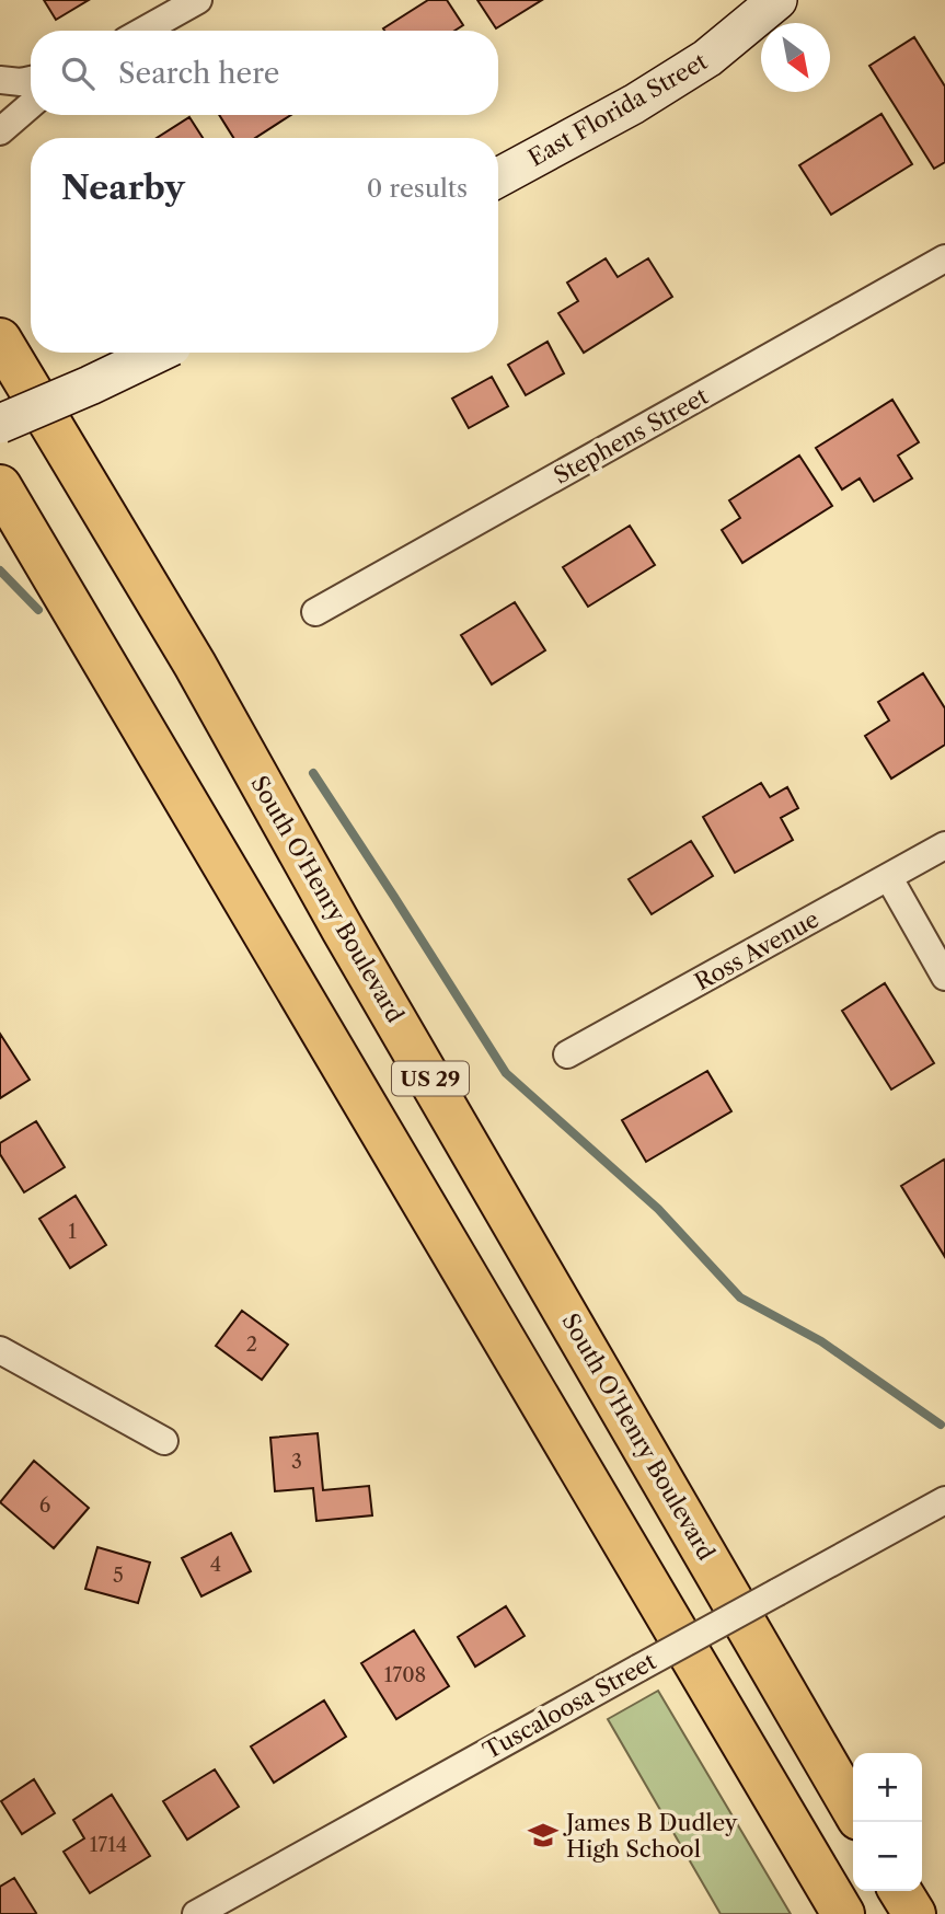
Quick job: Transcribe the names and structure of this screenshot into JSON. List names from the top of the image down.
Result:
{
  "streets": {
    "highway": ["South O'Henry Boulevard", "US 29"],
    "main road": ["East Florida Street"],
    "street": ["Stephens Street", "Ross Avenue", "Tuscaloosa Street"]
  },
  "places": {
    "school or university": ["James B Dudley High School"]
  },
  "house_numbers": [
    "1",
    "2",
    "3",
    "6",
    "4",
    "5",
    "1708",
    "1714"
  ],
  "north": "bottom right",
  "page": {
    "search": "Search here",
    "heading": ["Nearby", "0 results"],
    "map_buttons": ["+", "−"]
  }
}
